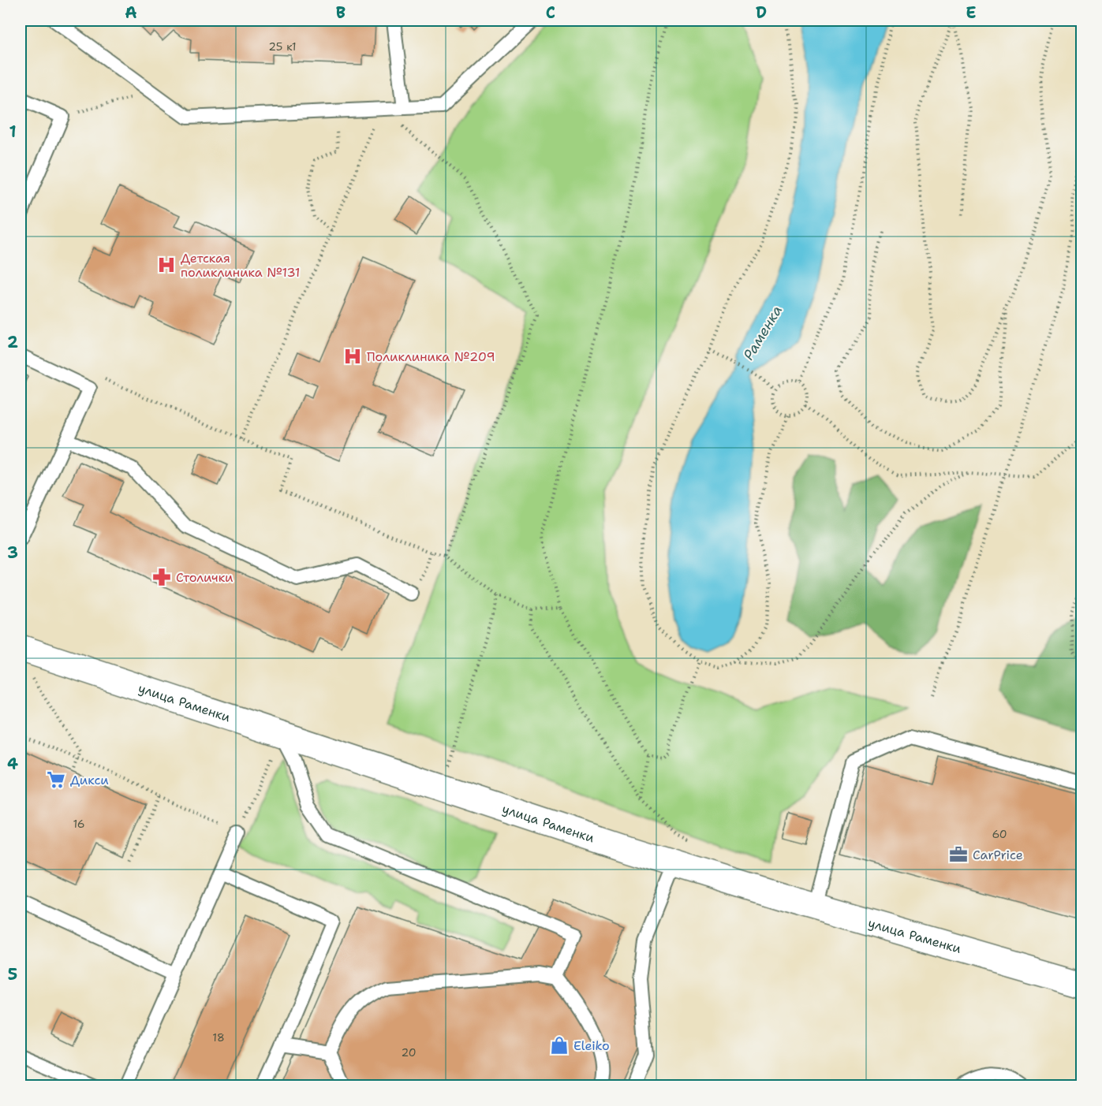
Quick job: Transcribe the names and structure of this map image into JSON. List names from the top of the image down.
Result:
{
  "streets": {
    "street": ["улица Раменки"]
  },
  "water": ["Раменка"],
  "places": {
    "hospital": ["Детская поликлиника №131", "Поликлиника №209"],
    "pharmacy": ["Столички"],
    "supermarket": ["Дикси"],
    "office": ["CarPrice"],
    "shop": ["Eleiko"]
  },
  "house_numbers": [
    "25 к1",
    "16",
    "60",
    "18",
    "20"
  ],
  "grid": {
    "columns": [
      "A",
      "B",
      "C",
      "D",
      "E"
    ],
    "rows": [
      "1",
      "2",
      "3",
      "4",
      "5"
    ]
  }
}
